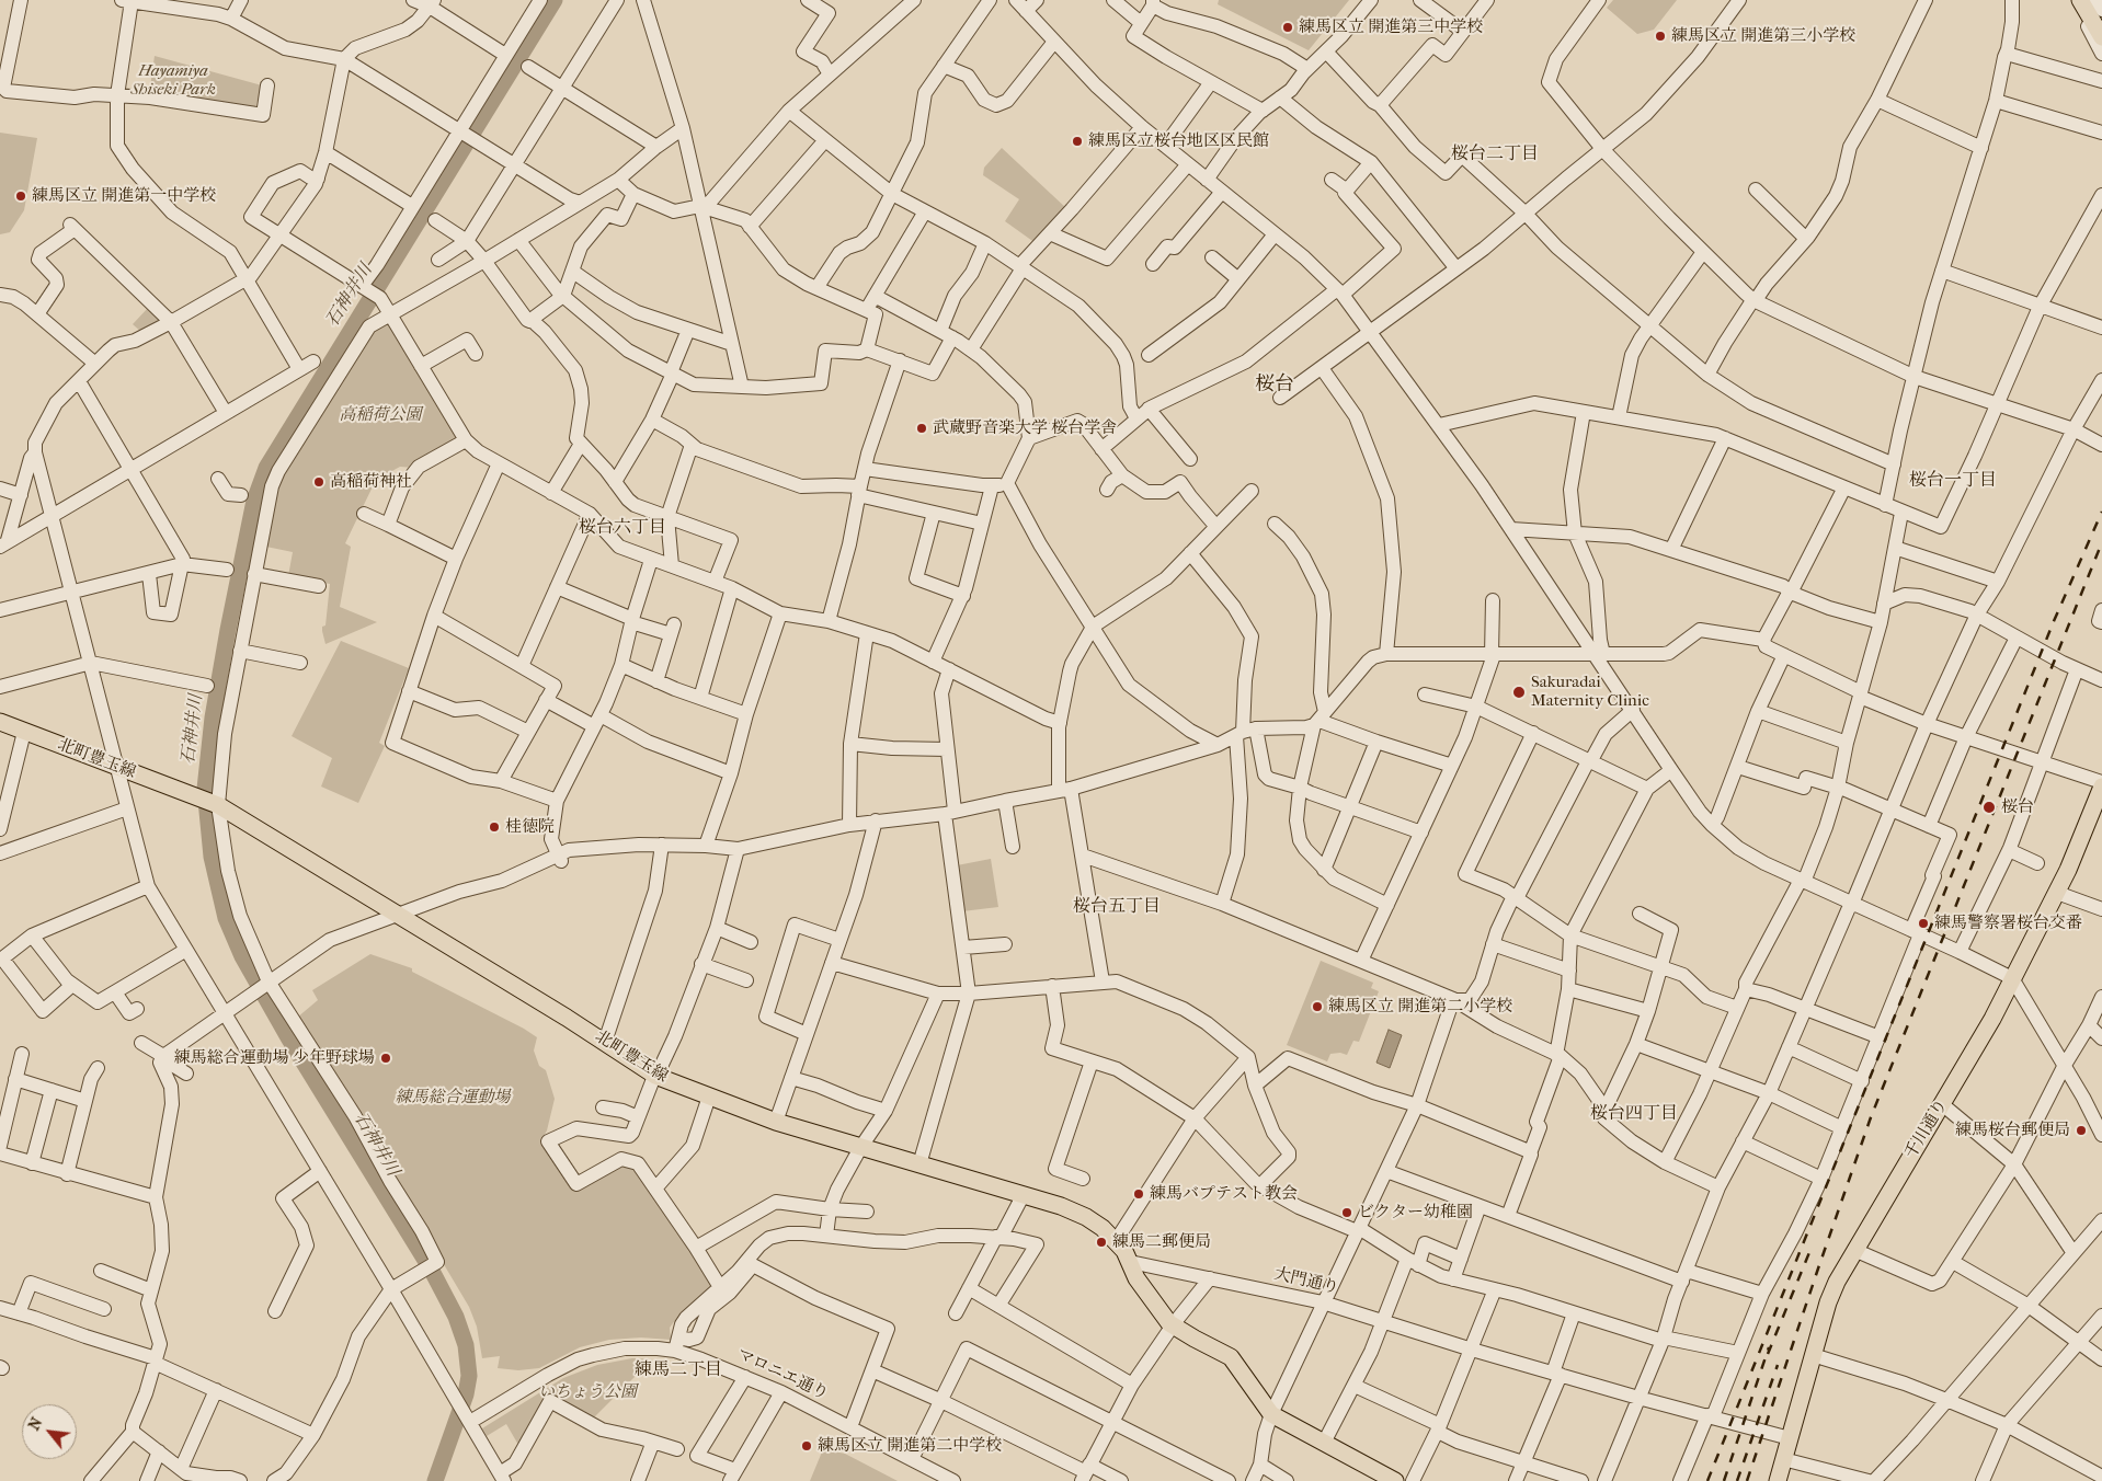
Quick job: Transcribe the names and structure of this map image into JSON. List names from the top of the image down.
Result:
{
  "streets": {
    "main road": ["北町豊玉線", "千川通り"],
    "street": ["大門通り", "マロニエ通り"]
  },
  "crossings": [
    ["北町豊玉線", "大門通り"],
    ["千川通り", "大門通り"]
  ],
  "districts": [
    "桜台二丁目",
    "桜台",
    "桜台一丁目",
    "桜台六丁目",
    "桜台五丁目",
    "桜台四丁目",
    "練馬二丁目"
  ],
  "water": ["石神井川"],
  "parks": [
    "Hayamiya Shiseki Park",
    "高稲荷公園",
    "練馬総合運動場",
    "いちょう公園"
  ],
  "places": [
    "練馬区立 開進第三中学校",
    "練馬区立 開進第三小学校",
    "練馬区立桜台地区区民館",
    "練馬区立 開進第一中学校",
    "武蔵野音楽大学 桜台学舎",
    "高稲荷神社",
    "Sakuradai Maternity Clinic",
    "桜台",
    "桂徳院",
    "練馬警察署桜台交番",
    "練馬区立 開進第二小学校",
    "練馬総合運動場 少年野球場",
    "練馬桜台郵便局",
    "練馬バプテスト教会",
    "ビクター幼稚園",
    "練馬二郵便局",
    "練馬区立 開進第二中学校"
  ],
  "north": "top left"
}
